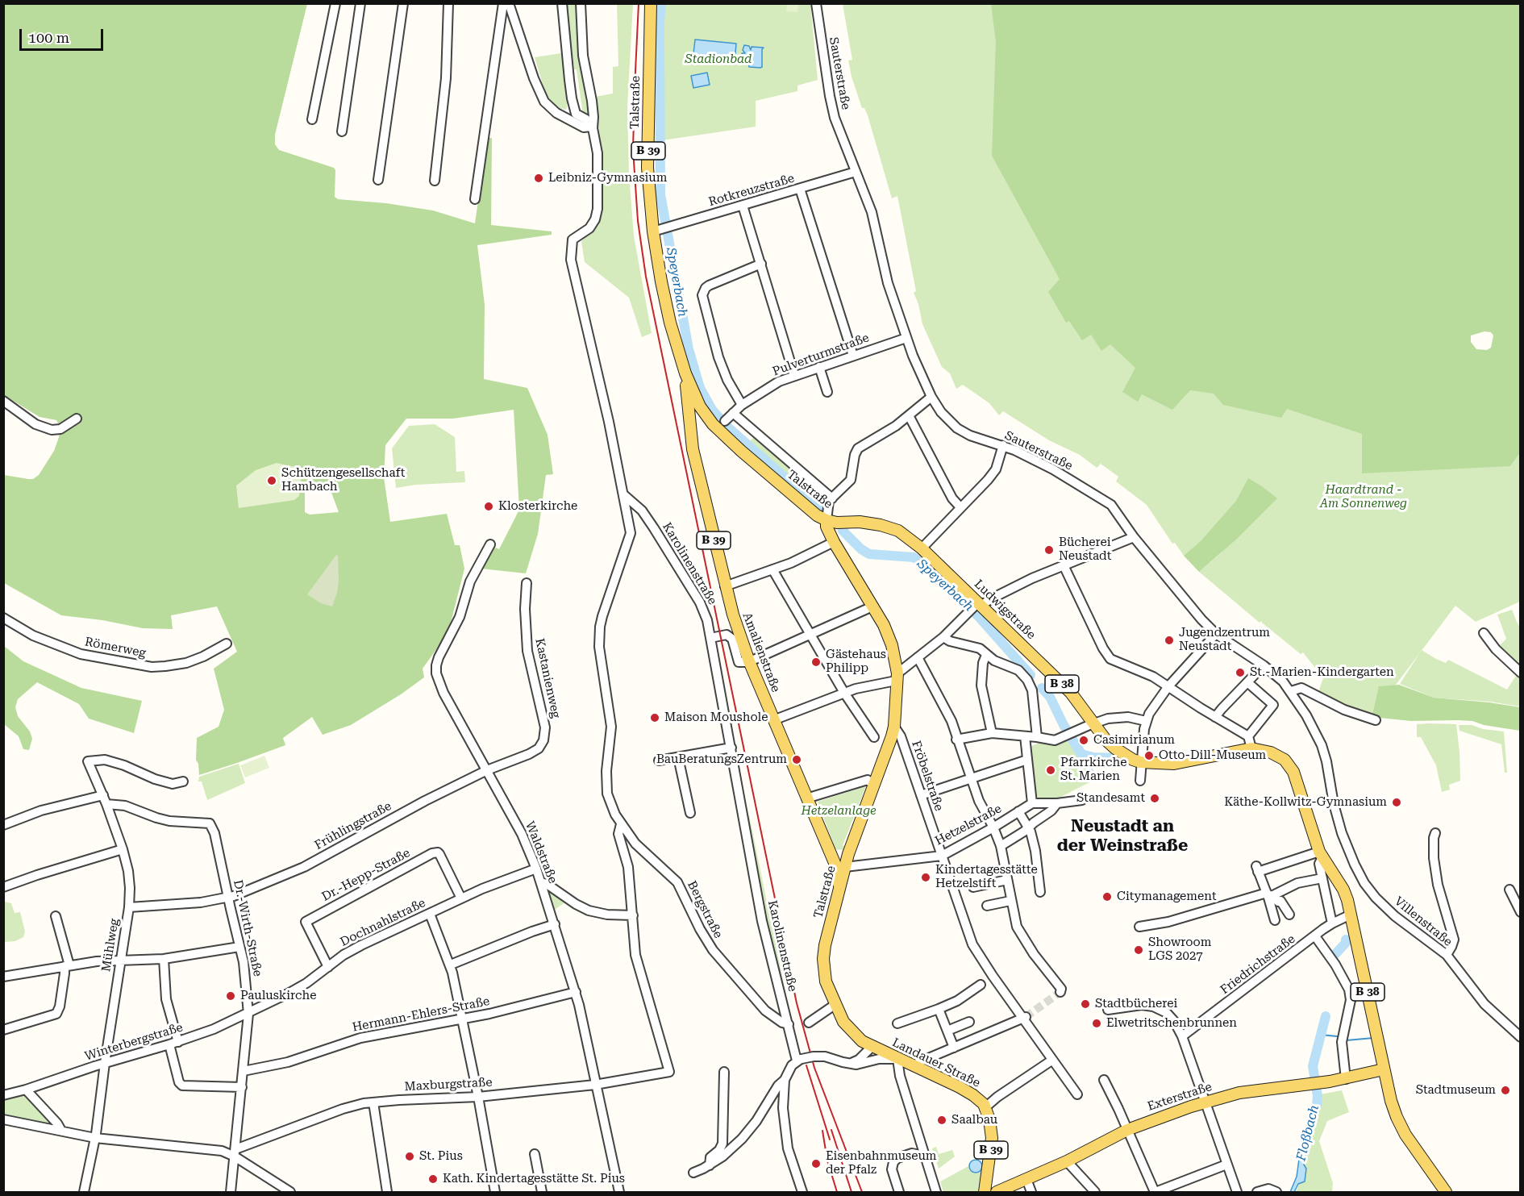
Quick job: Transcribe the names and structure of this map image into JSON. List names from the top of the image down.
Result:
{
  "streets": {
    "main road": [
      "Talstraße",
      "B 39",
      "Ludwigstraße",
      "Amalienstraße",
      "B 38",
      "Landauer Straße",
      "Exterstraße"
    ],
    "street": [
      "Sauterstraße",
      "Rotkreuzstraße",
      "Pulverturmstraße",
      "Karolinenstraße",
      "Römerweg",
      "Kastanienweg",
      "Fröbelstraße",
      "Hetzelstraße",
      "Frühlingstraße",
      "Waldstraße",
      "Dr.-Hepp-Straße",
      "Bergstraße",
      "Villenstraße",
      "Dochnahlstraße",
      "Dr.-Wirth-Straße",
      "Mühlweg",
      "Friedrichstraße",
      "Hermann-Ehlers-Straße",
      "Winterbergstraße",
      "Maxburgstraße"
    ]
  },
  "crossings": [
    ["Sauterstraße", "Rotkreuzstraße"],
    ["Sauterstraße", "Pulverturmstraße"],
    ["Sauterstraße", "Villenstraße"],
    ["Talstraße", "Rotkreuzstraße"],
    ["Talstraße", "Ludwigstraße"],
    ["Talstraße", "Amalienstraße"],
    ["Talstraße", "Fröbelstraße"],
    ["Talstraße", "Hetzelstraße"],
    ["Talstraße", "Landauer Straße"],
    ["B 39", "Landauer Straße"],
    ["Karolinenstraße", "Bergstraße"],
    ["Ludwigstraße", "B 38"],
    ["Amalienstraße", "Hetzelstraße"],
    ["Kastanienweg", "Frühlingstraße"],
    ["Kastanienweg", "Waldstraße"],
    ["B 38", "Friedrichstraße"],
    ["B 38", "Exterstraße"],
    ["Fröbelstraße", "Hetzelstraße"],
    ["Frühlingstraße", "Waldstraße"],
    ["Frühlingstraße", "Dr.-Wirth-Straße"],
    ["Frühlingstraße", "Mühlweg"],
    ["Waldstraße", "Dochnahlstraße"],
    ["Waldstraße", "Hermann-Ehlers-Straße"],
    ["Waldstraße", "Maxburgstraße"],
    ["Dr.-Hepp-Straße", "Dochnahlstraße"],
    ["Dochnahlstraße", "Dr.-Wirth-Straße"],
    ["Dochnahlstraße", "Winterbergstraße"],
    ["Dr.-Wirth-Straße", "Mühlweg"],
    ["Dr.-Wirth-Straße", "Hermann-Ehlers-Straße"],
    ["Dr.-Wirth-Straße", "Winterbergstraße"],
    ["Dr.-Wirth-Straße", "Maxburgstraße"],
    ["Mühlweg", "Winterbergstraße"]
  ],
  "districts": ["Neustadt an der Weinstraße"],
  "water": ["Speyerbach", "Floßbach"],
  "parks": ["Stadionbad", "Haardtrand - Am Sonnenweg", "Hetzelanlage"],
  "places": [
    "Leibniz-Gymnasium",
    "Schützengesellschaft Hambach",
    "Klosterkirche",
    "Bücherei Neustadt",
    "Jugendzentrum Neustadt",
    "Gästehaus Philipp",
    "St.-Marien-Kindergarten",
    "Maison Moushole",
    "Casimirianum",
    "Otto-Dill-Museum",
    "BauBeratungsZentrum",
    "Pfarrkirche St. Marien",
    "Standesamt",
    "Käthe-Kollwitz-Gymnasium",
    "Kindertagesstätte Hetzelstift",
    "Citymanagement",
    "Showroom LGS 2027",
    "Pauluskirche",
    "Stadtbücherei",
    "Elwetritschenbrunnen",
    "Stadtmuseum",
    "Saalbau",
    "St. Pius",
    "Eisenbahnmuseum der Pfalz",
    "Kath. Kindertagesstätte St. Pius"
  ],
  "scale_bar": "100 m"
}
